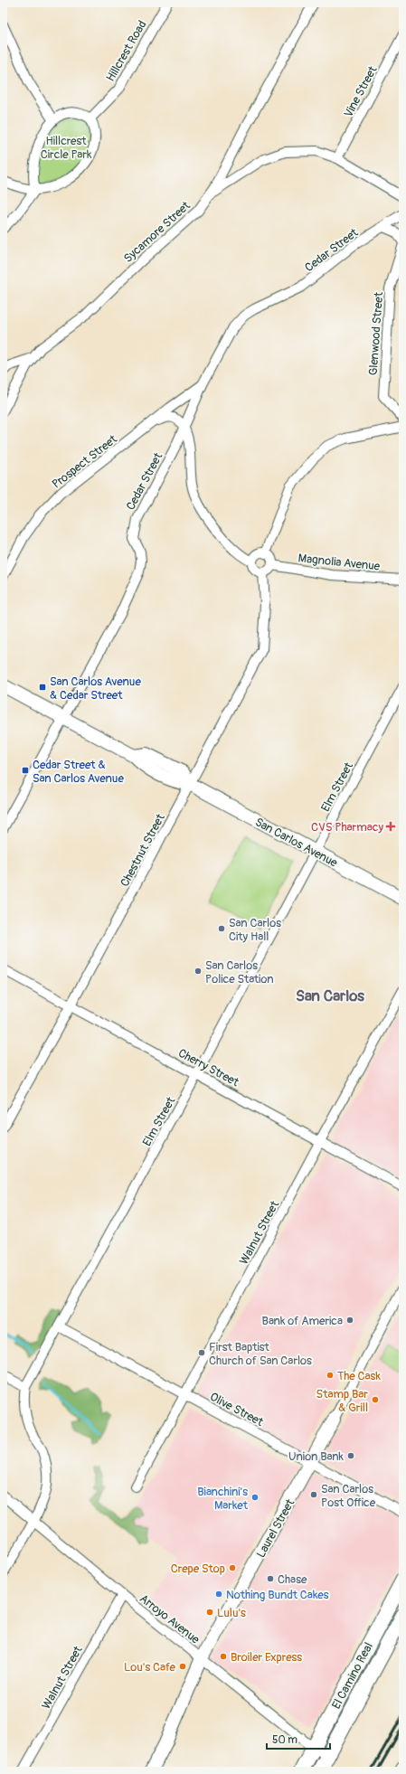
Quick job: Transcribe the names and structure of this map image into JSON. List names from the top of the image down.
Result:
{
  "streets": {
    "main road": ["San Carlos Avenue", "Laurel Street", "El Camino Real"],
    "street": [
      "Hillcrest Road",
      "Vine Street",
      "Sycamore Street",
      "Cedar Street",
      "Glenwood Street",
      "Prospect Street",
      "Magnolia Avenue",
      "Elm Street",
      "Chestnut Street",
      "Cherry Street",
      "Walnut Street",
      "Olive Street",
      "Arroyo Avenue"
    ]
  },
  "crossings": [
    ["Cedar Street", "Prospect Street"],
    ["Cedar Street", "San Carlos Avenue"],
    ["Magnolia Avenue", "Chestnut Street"],
    ["Elm Street", "San Carlos Avenue"],
    ["Elm Street", "Cherry Street"],
    ["Elm Street", "Olive Street"],
    ["Elm Street", "Arroyo Avenue"],
    ["San Carlos Avenue", "Chestnut Street"],
    ["Chestnut Street", "Cherry Street"],
    ["Cherry Street", "Walnut Street"],
    ["Walnut Street", "Olive Street"],
    ["Walnut Street", "Arroyo Avenue"],
    ["Olive Street", "Laurel Street"],
    ["Laurel Street", "Arroyo Avenue"],
    ["Arroyo Avenue", "El Camino Real"]
  ],
  "districts": ["San Carlos"],
  "parks": ["Hillcrest Circle Park"],
  "places": {
    "transit": ["San Carlos Avenue & Cedar Street", "Cedar Street & San Carlos Avenue"],
    "health": ["CVS Pharmacy"],
    "other": [
      "San Carlos City Hall",
      "San Carlos Police Station",
      "Bank of America",
      "First Baptist Church of San Carlos",
      "The Cask",
      "Stamp Bar & Grill",
      "Union Bank",
      "San Carlos Post Office",
      "Bianchini's Market",
      "Crepe Stop",
      "Chase",
      "Nothing Bundt Cakes",
      "Lulu's",
      "Broiler Express",
      "Lou's Cafe"
    ]
  },
  "scale_bar": "50 m"
}
